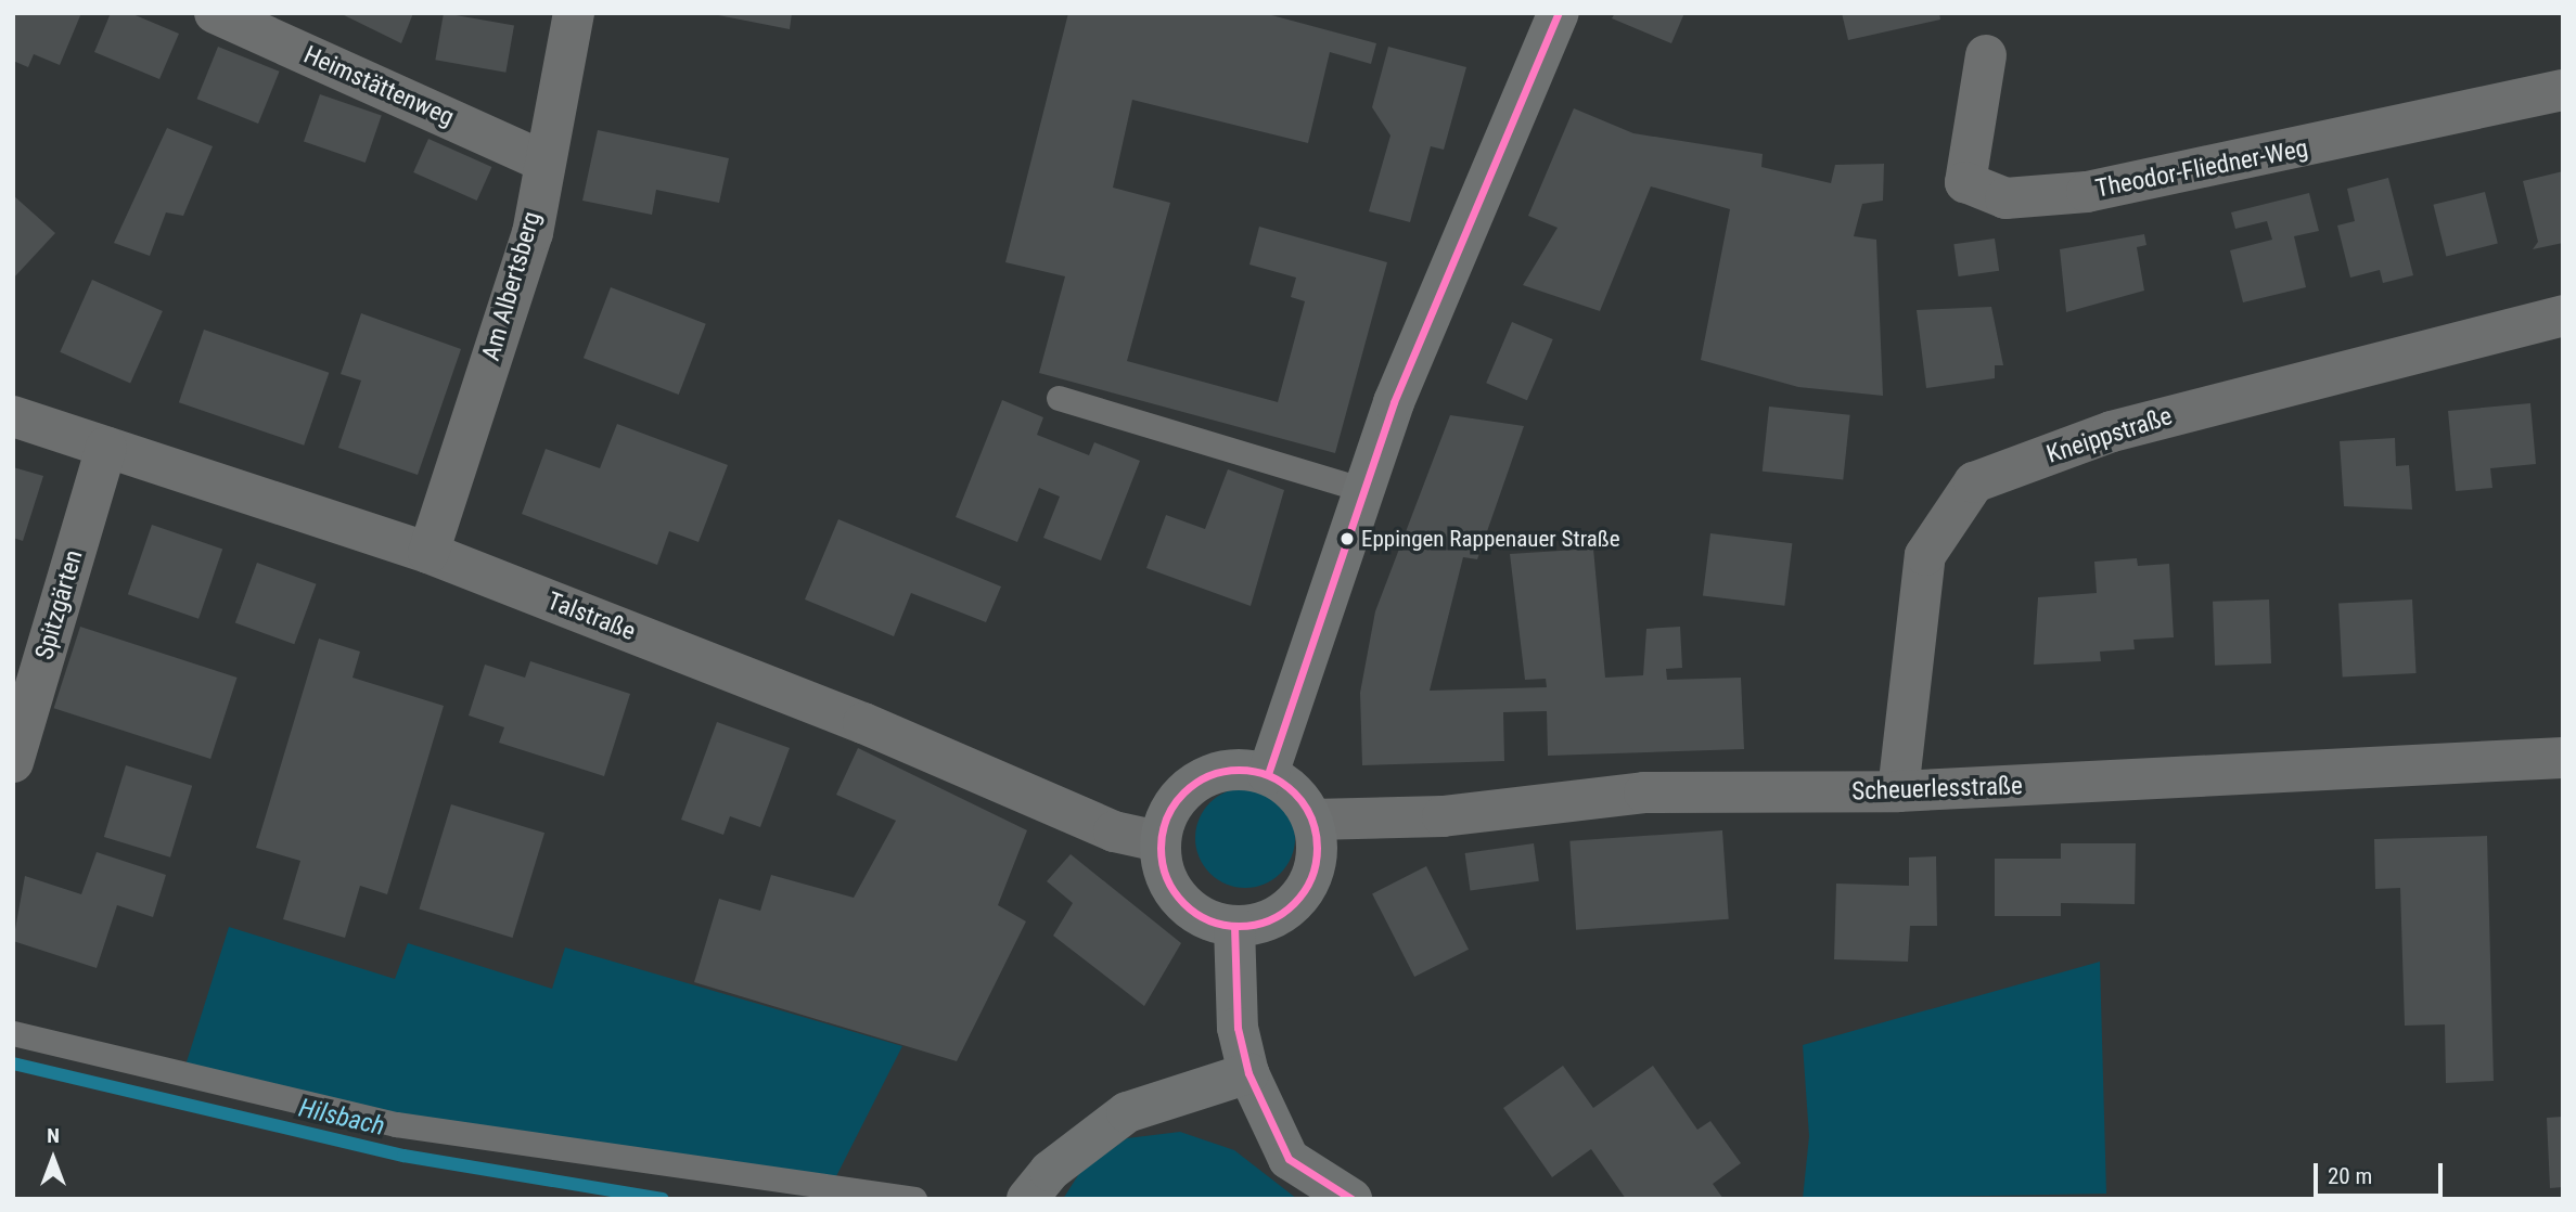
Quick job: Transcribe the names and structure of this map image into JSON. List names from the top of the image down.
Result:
{
  "streets": {
    "street": [
      "Heimstättenweg",
      "Theodor-Fliedner-Weg",
      "Am Albertsberg",
      "Kneippstraße",
      "Spitzgärten",
      "Talstraße",
      "Scheuerlesstraße"
    ]
  },
  "crossings": [
    ["Heimstättenweg", "Am Albertsberg"],
    ["Am Albertsberg", "Talstraße"],
    ["Kneippstraße", "Scheuerlesstraße"],
    ["Spitzgärten", "Talstraße"],
    ["Talstraße", "Scheuerlesstraße"]
  ],
  "water": ["Hilsbach"],
  "places": ["Eppingen Rappenauer Straße"],
  "scale_bar": "20 m",
  "north": "top"
}
